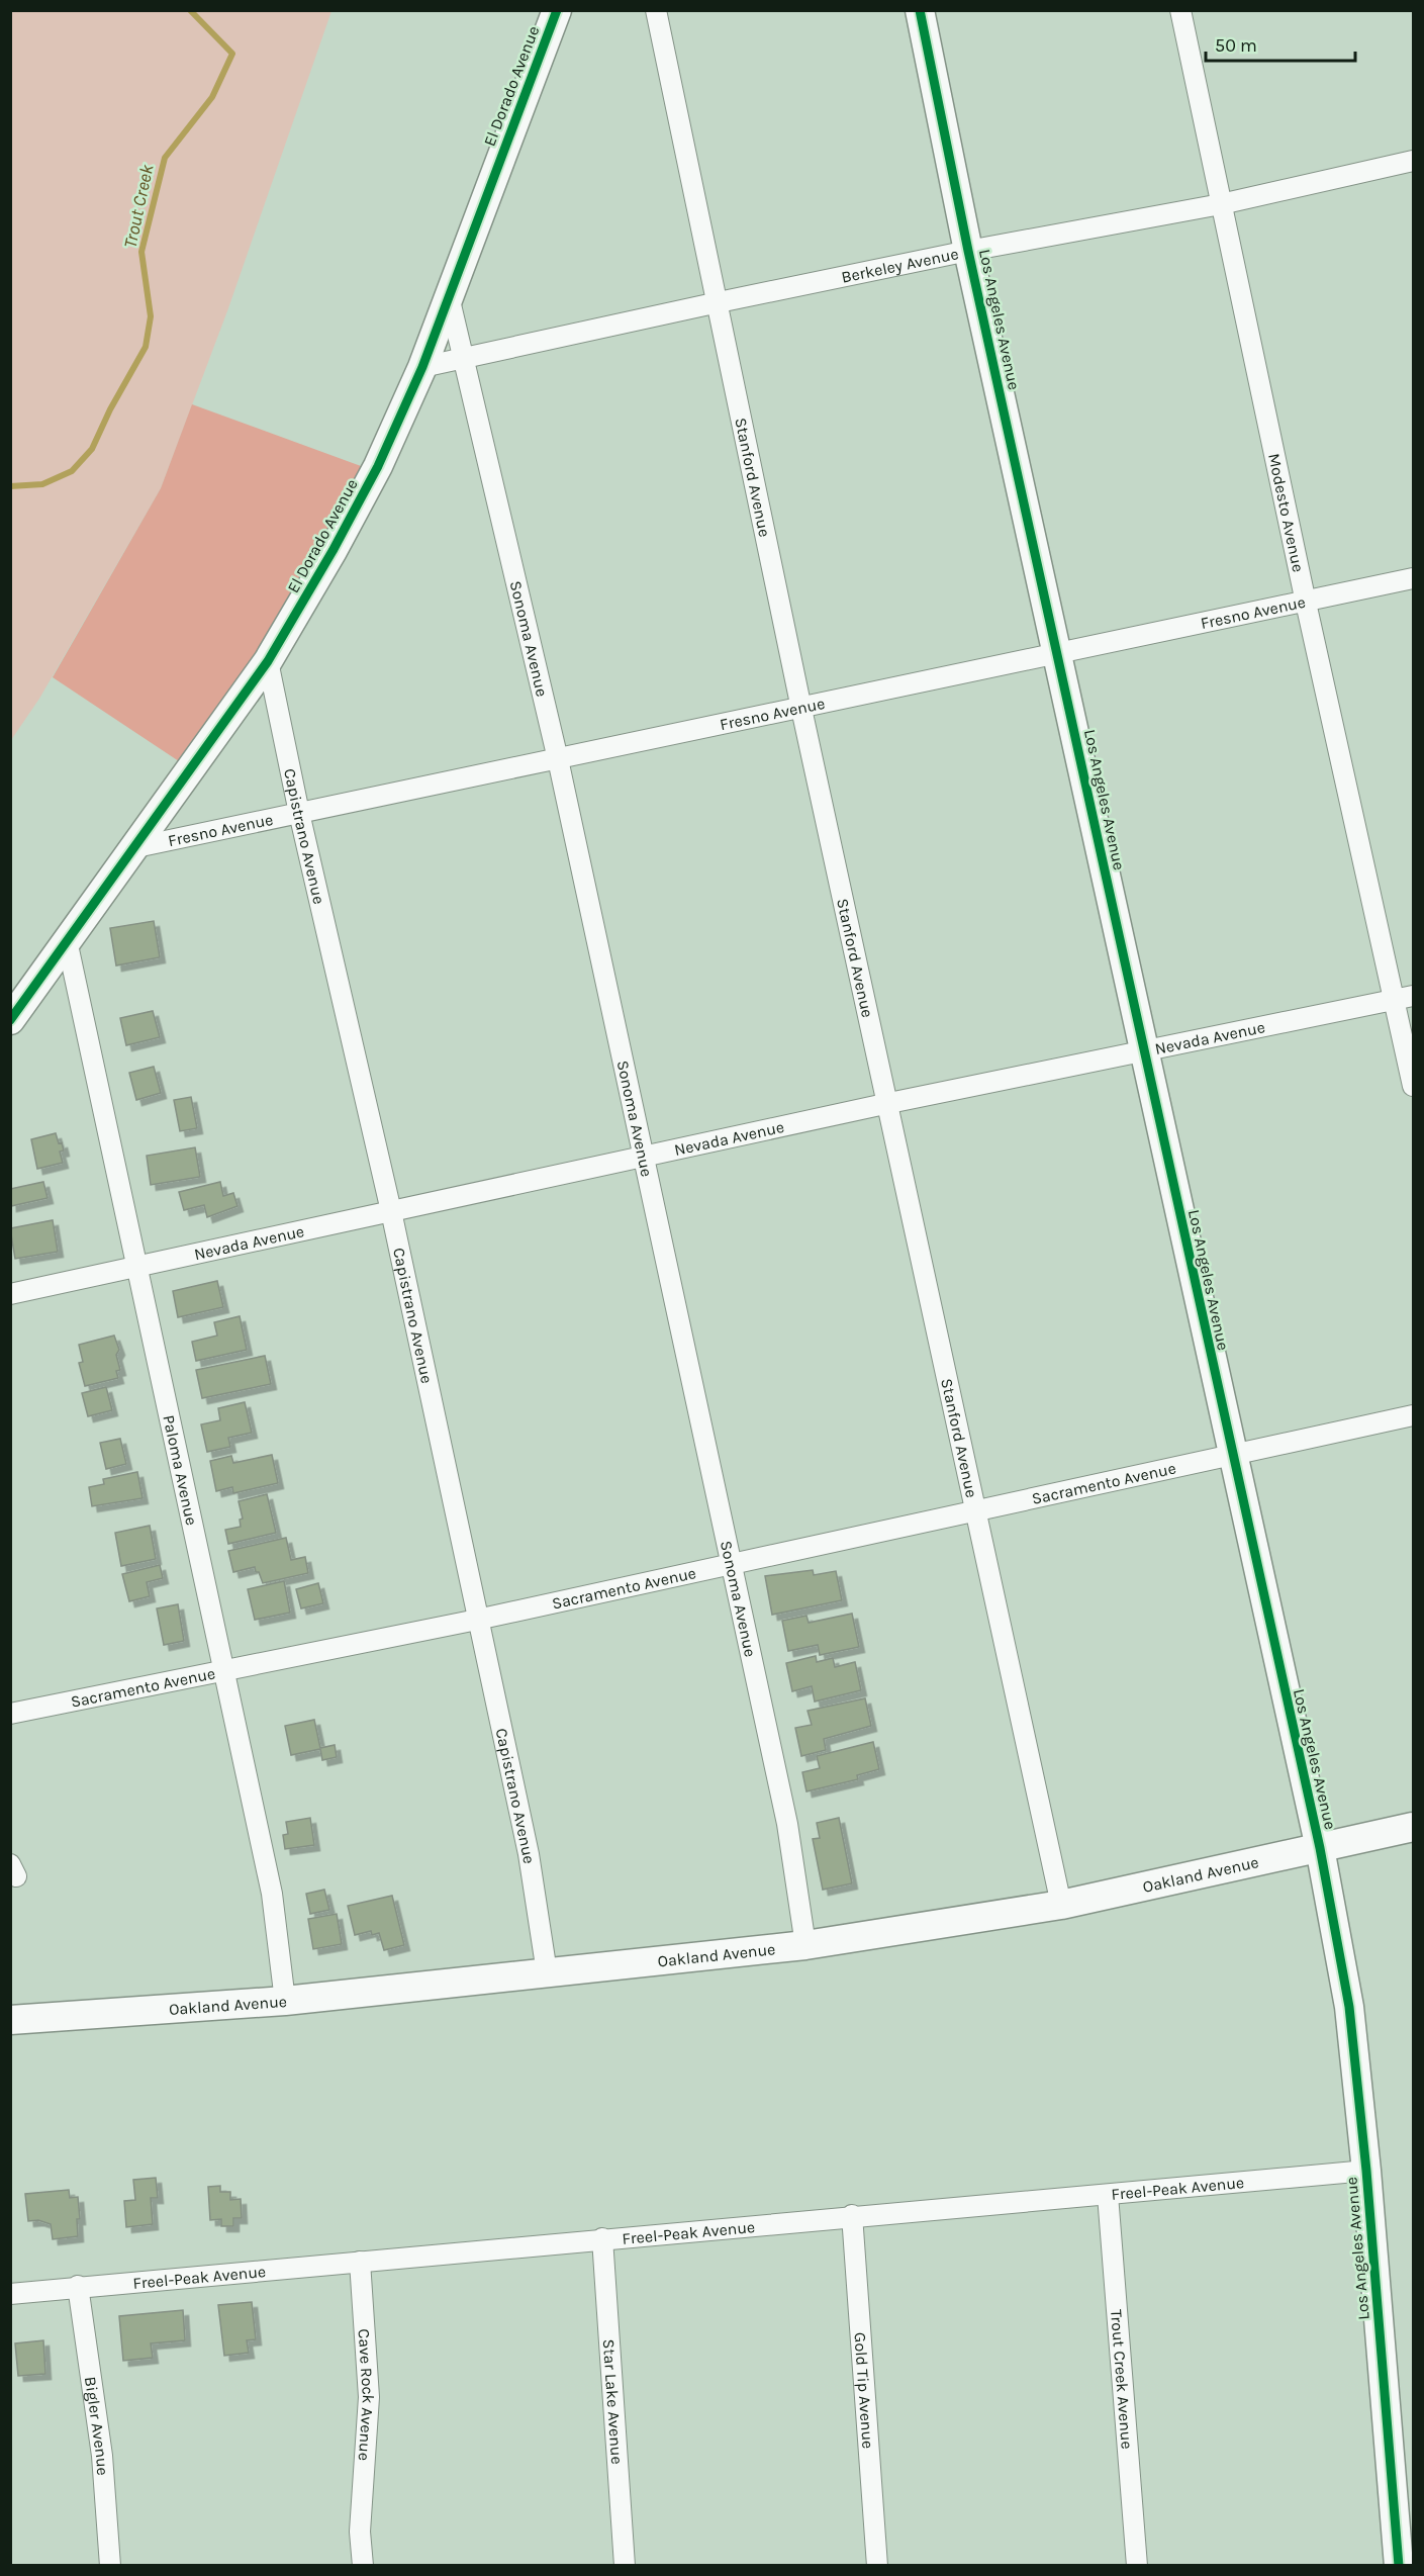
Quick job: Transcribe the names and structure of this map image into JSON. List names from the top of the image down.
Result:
{
  "streets": {
    "street": [
      "El Dorado Avenue",
      "Berkeley Avenue",
      "Los Angeles Avenue",
      "Stanford Avenue",
      "Modesto Avenue",
      "Fresno Avenue",
      "Sonoma Avenue",
      "Capistrano Avenue",
      "Nevada Avenue",
      "Paloma Avenue",
      "Sacramento Avenue",
      "Oakland Avenue",
      "Freel-Peak Avenue",
      "Trout Creek Avenue",
      "Gold Tip Avenue",
      "Cave Rock Avenue",
      "Star Lake Avenue",
      "Bigler Avenue"
    ]
  },
  "crossings": [
    ["El Dorado Avenue", "Berkeley Avenue"],
    ["El Dorado Avenue", "Fresno Avenue"],
    ["El Dorado Avenue", "Sonoma Avenue"],
    ["El Dorado Avenue", "Capistrano Avenue"],
    ["El Dorado Avenue", "Paloma Avenue"],
    ["Berkeley Avenue", "Los Angeles Avenue"],
    ["Berkeley Avenue", "Stanford Avenue"],
    ["Berkeley Avenue", "Modesto Avenue"],
    ["Berkeley Avenue", "Sonoma Avenue"],
    ["Los Angeles Avenue", "Fresno Avenue"],
    ["Los Angeles Avenue", "Nevada Avenue"],
    ["Los Angeles Avenue", "Sacramento Avenue"],
    ["Los Angeles Avenue", "Oakland Avenue"],
    ["Los Angeles Avenue", "Freel-Peak Avenue"],
    ["Stanford Avenue", "Fresno Avenue"],
    ["Stanford Avenue", "Nevada Avenue"],
    ["Stanford Avenue", "Sacramento Avenue"],
    ["Stanford Avenue", "Oakland Avenue"],
    ["Modesto Avenue", "Fresno Avenue"],
    ["Modesto Avenue", "Nevada Avenue"],
    ["Fresno Avenue", "Sonoma Avenue"],
    ["Fresno Avenue", "Capistrano Avenue"],
    ["Sonoma Avenue", "Nevada Avenue"],
    ["Sonoma Avenue", "Sacramento Avenue"],
    ["Sonoma Avenue", "Oakland Avenue"],
    ["Capistrano Avenue", "Nevada Avenue"],
    ["Capistrano Avenue", "Sacramento Avenue"],
    ["Capistrano Avenue", "Oakland Avenue"],
    ["Nevada Avenue", "Paloma Avenue"],
    ["Paloma Avenue", "Sacramento Avenue"],
    ["Paloma Avenue", "Oakland Avenue"],
    ["Freel-Peak Avenue", "Trout Creek Avenue"],
    ["Freel-Peak Avenue", "Gold Tip Avenue"],
    ["Freel-Peak Avenue", "Cave Rock Avenue"],
    ["Freel-Peak Avenue", "Star Lake Avenue"],
    ["Freel-Peak Avenue", "Bigler Avenue"]
  ],
  "water": ["Trout Creek"],
  "scale_bar": "50 m"
}
